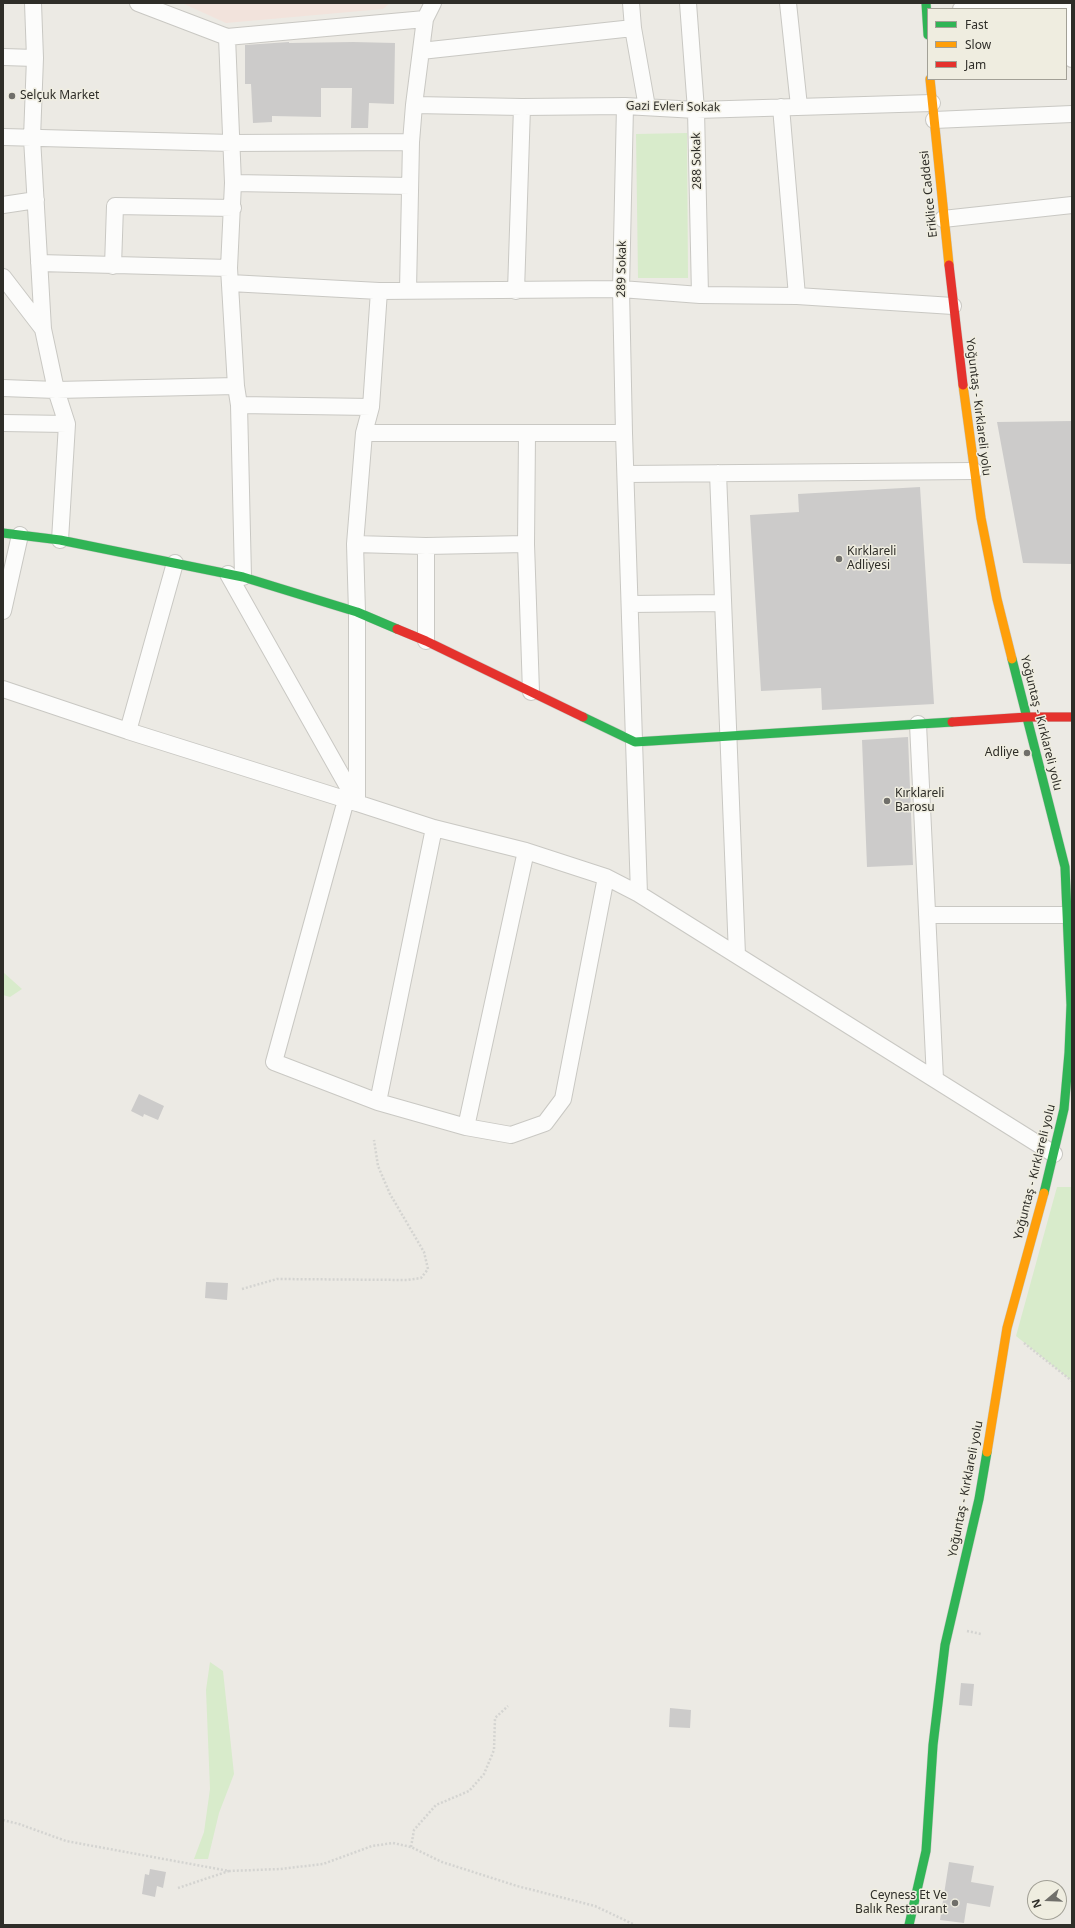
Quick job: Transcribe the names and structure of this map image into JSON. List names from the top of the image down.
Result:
{
  "streets": {
    "street": [
      "Gazi Evleri Sokak",
      "288 Sokak",
      "Eriklice Caddesi",
      "289 Sokak",
      "Yoğuntaş - Kırklareli yolu"
    ]
  },
  "crossings": [
    ["Gazi Evleri Sokak", "288 Sokak"],
    ["Gazi Evleri Sokak", "Eriklice Caddesi"],
    ["Gazi Evleri Sokak", "289 Sokak"],
    ["Eriklice Caddesi", "Yoğuntaş - Kırklareli yolu"]
  ],
  "places": [
    "Selçuk Market",
    "Kırklareli Adliyesi",
    "Adliye",
    "Kırklareli Barosu",
    "Ceyness Et Ve Balık Restaurant"
  ],
  "legend": ["Fast", "Slow", "Jam"],
  "north": "left"
}
